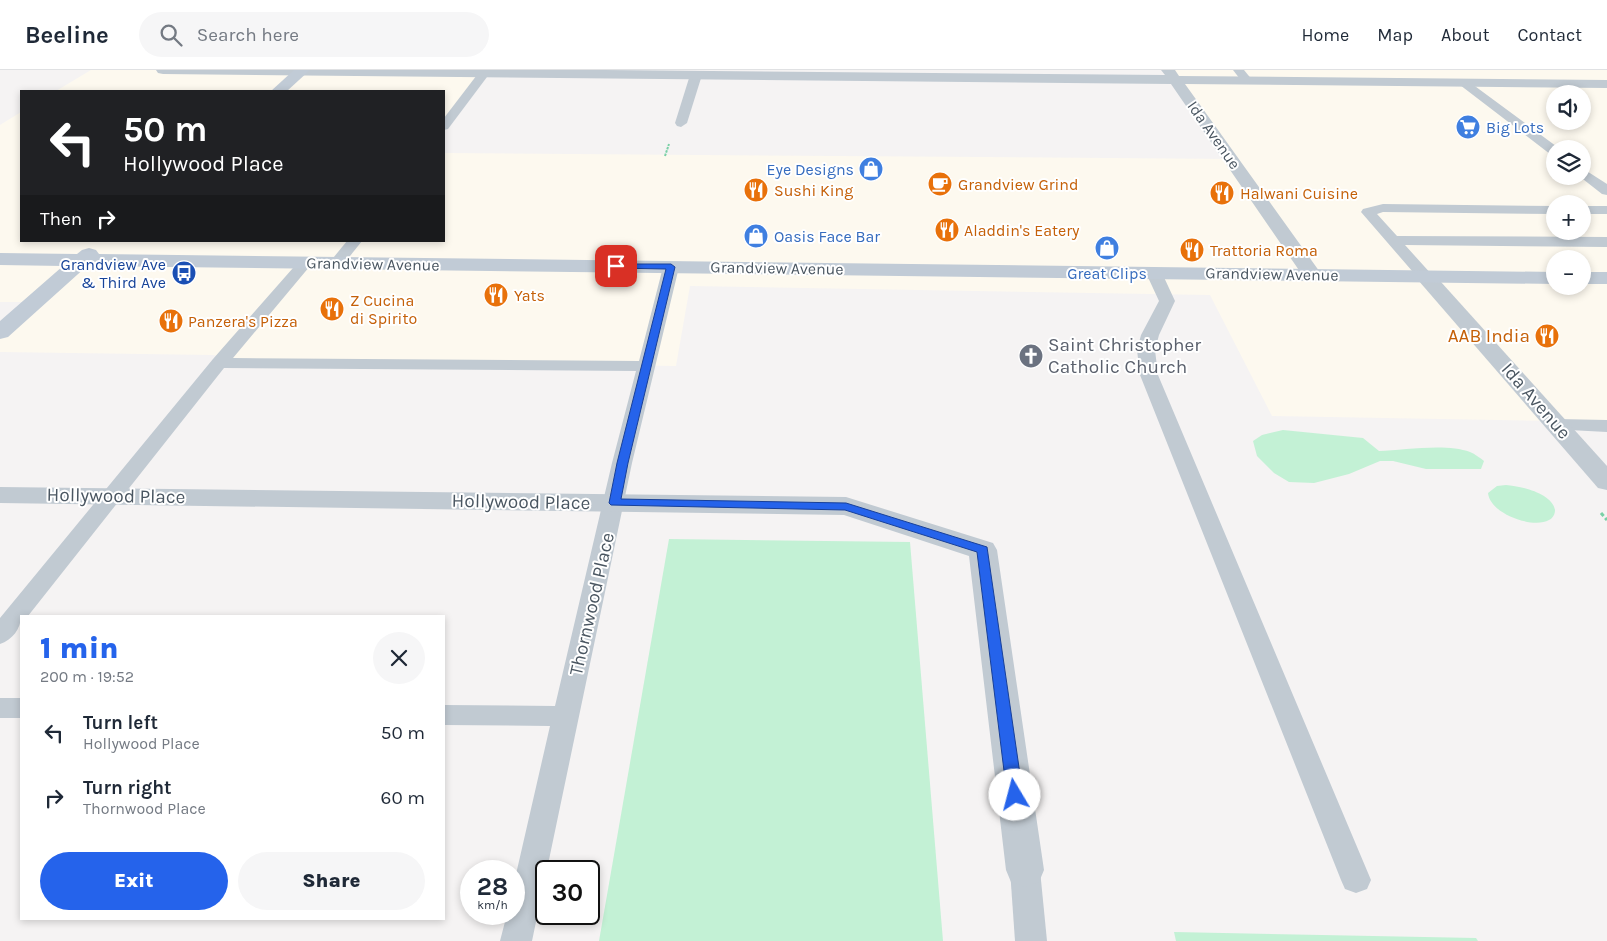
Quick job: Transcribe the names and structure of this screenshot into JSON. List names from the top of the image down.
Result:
{
  "streets": {
    "main road": ["Grandview Avenue"],
    "street": ["Ida Avenue", "Hollywood Place"],
    "lane": ["Thornwood Place"]
  },
  "crossings": [
    ["Ida Avenue", "Grandview Avenue"],
    ["Grandview Avenue", "Thornwood Place"],
    ["Hollywood Place", "Thornwood Place"]
  ],
  "places": {
    "supermarket": ["Big Lots"],
    "shop": ["Eye Designs", "Oasis Face Bar", "Great Clips"],
    "cafe": ["Grandview Grind"],
    "restaurant": [
      "Sushi King",
      "Halwani Cuisine",
      "Aladdin's Eatery",
      "Trattoria Roma",
      "Yats",
      "Z Cucina di Spirito",
      "Panzera's Pizza",
      "AAB India"
    ],
    "bus stop": ["Grandview Ave & Third Ave"],
    "church": ["Saint Christopher Catholic Church"]
  },
  "page": {
    "header": "Beeline",
    "search": "Search here",
    "nav": [
      "Home",
      "Map",
      "About",
      "Contact"
    ],
    "map_buttons": ["+", "−"],
    "turn": ["50 m", "Hollywood Place"],
    "then": "Then",
    "heading": ["1 min", "200 m · 19:52"],
    "list": [
      {
        "name": "Turn left",
        "note": "Hollywood Place",
        "value": "50 m"
      },
      {
        "name": "Turn right",
        "note": "Thornwood Place",
        "value": "60 m"
      }
    ],
    "buttons": ["Exit", "Share"],
    "speed": "28 km/h",
    "limit": "30"
  }
}
